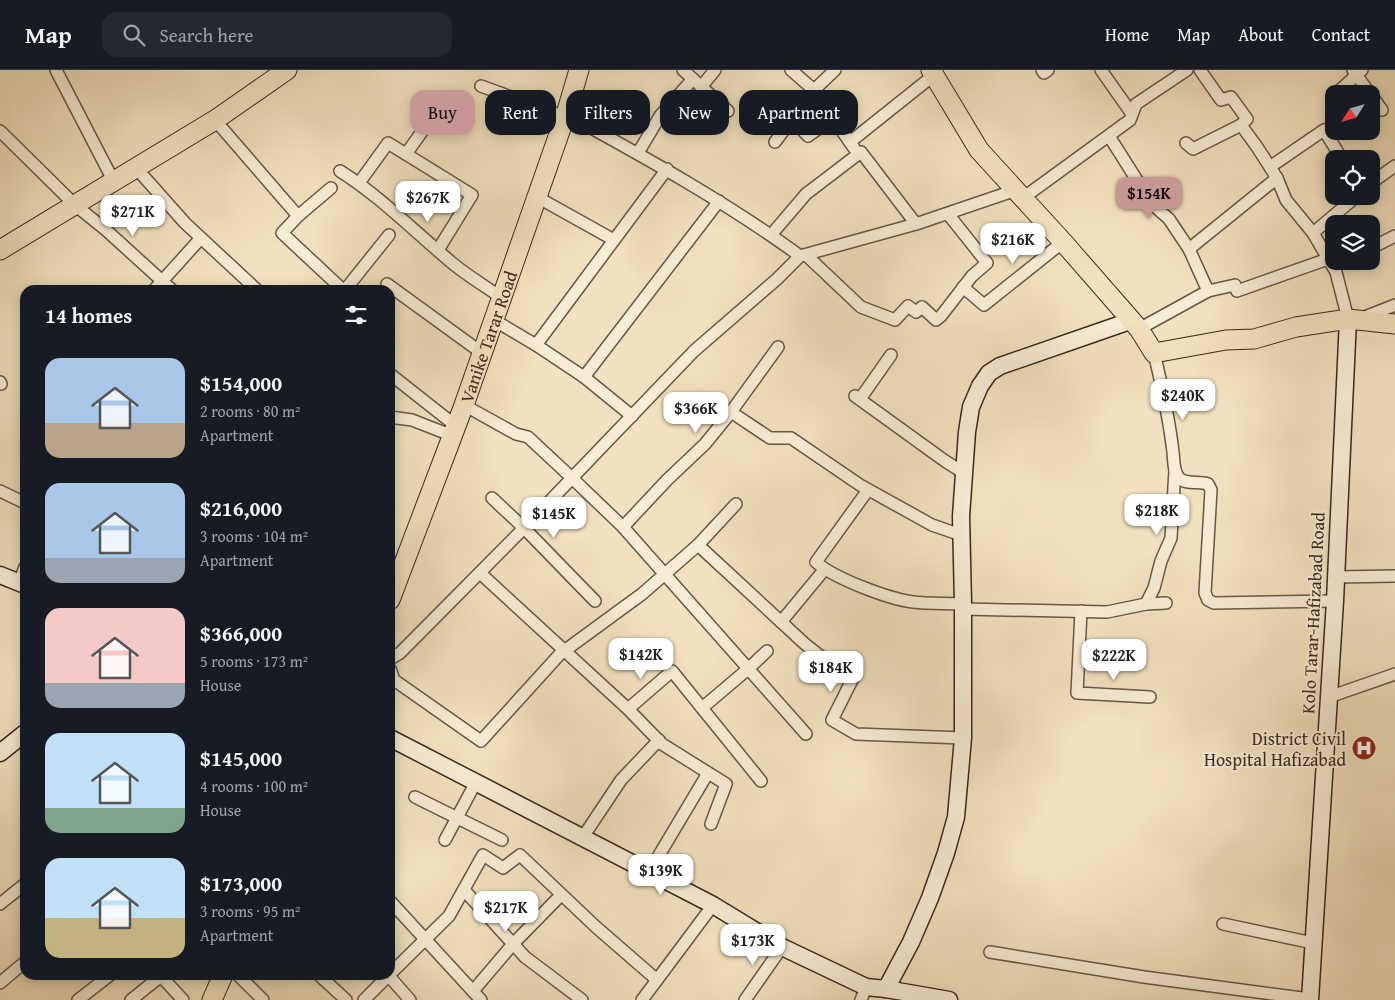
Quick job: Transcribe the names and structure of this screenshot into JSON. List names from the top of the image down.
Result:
{
  "streets": {
    "main road": ["Vanike Tarar Road", "Kolo Tarar-Hafizabad Road"]
  },
  "places": {
    "hospital": ["District Civil Hospital Hafizabad"]
  },
  "north": "bottom left",
  "page": {
    "header": "Map",
    "search": "Search here",
    "nav": [
      "Home",
      "Map",
      "About",
      "Contact"
    ],
    "chip": [
      "Buy",
      "Rent",
      "Filters",
      "New",
      "Apartment"
    ],
    "price": [
      "$154K",
      "$267K",
      "$271K",
      "$216K",
      "$240K",
      "$366K",
      "$218K",
      "$145K",
      "$142K",
      "$222K",
      "$184K",
      "$139K",
      "$217K",
      "$173K"
    ],
    "heading": "14 homes",
    "list": [
      {
        "name": "$154,000",
        "note": "2 rooms · 80 m² · Apartment"
      },
      {
        "name": "$216,000",
        "note": "3 rooms · 104 m² · Apartment"
      },
      {
        "name": "$366,000",
        "note": "5 rooms · 173 m² · House"
      },
      {
        "name": "$145,000",
        "note": "4 rooms · 100 m² · House"
      },
      {
        "name": "$173,000",
        "note": "3 rooms · 95 m² · Apartment"
      }
    ]
  }
}
